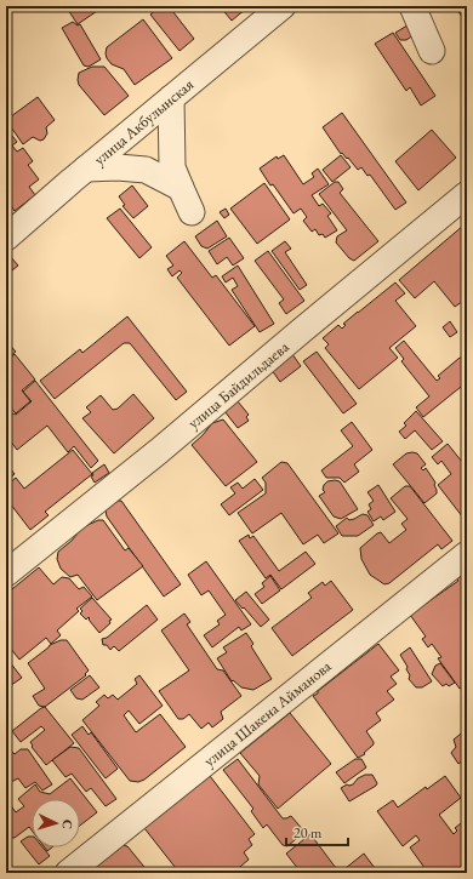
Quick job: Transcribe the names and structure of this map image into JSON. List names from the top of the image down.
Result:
{
  "streets": {
    "street": ["улица Акбулынская", "улица Байдильдаева", "улица Шакена Айманова"]
  },
  "scale_bar": "20 m",
  "north": "right"
}
